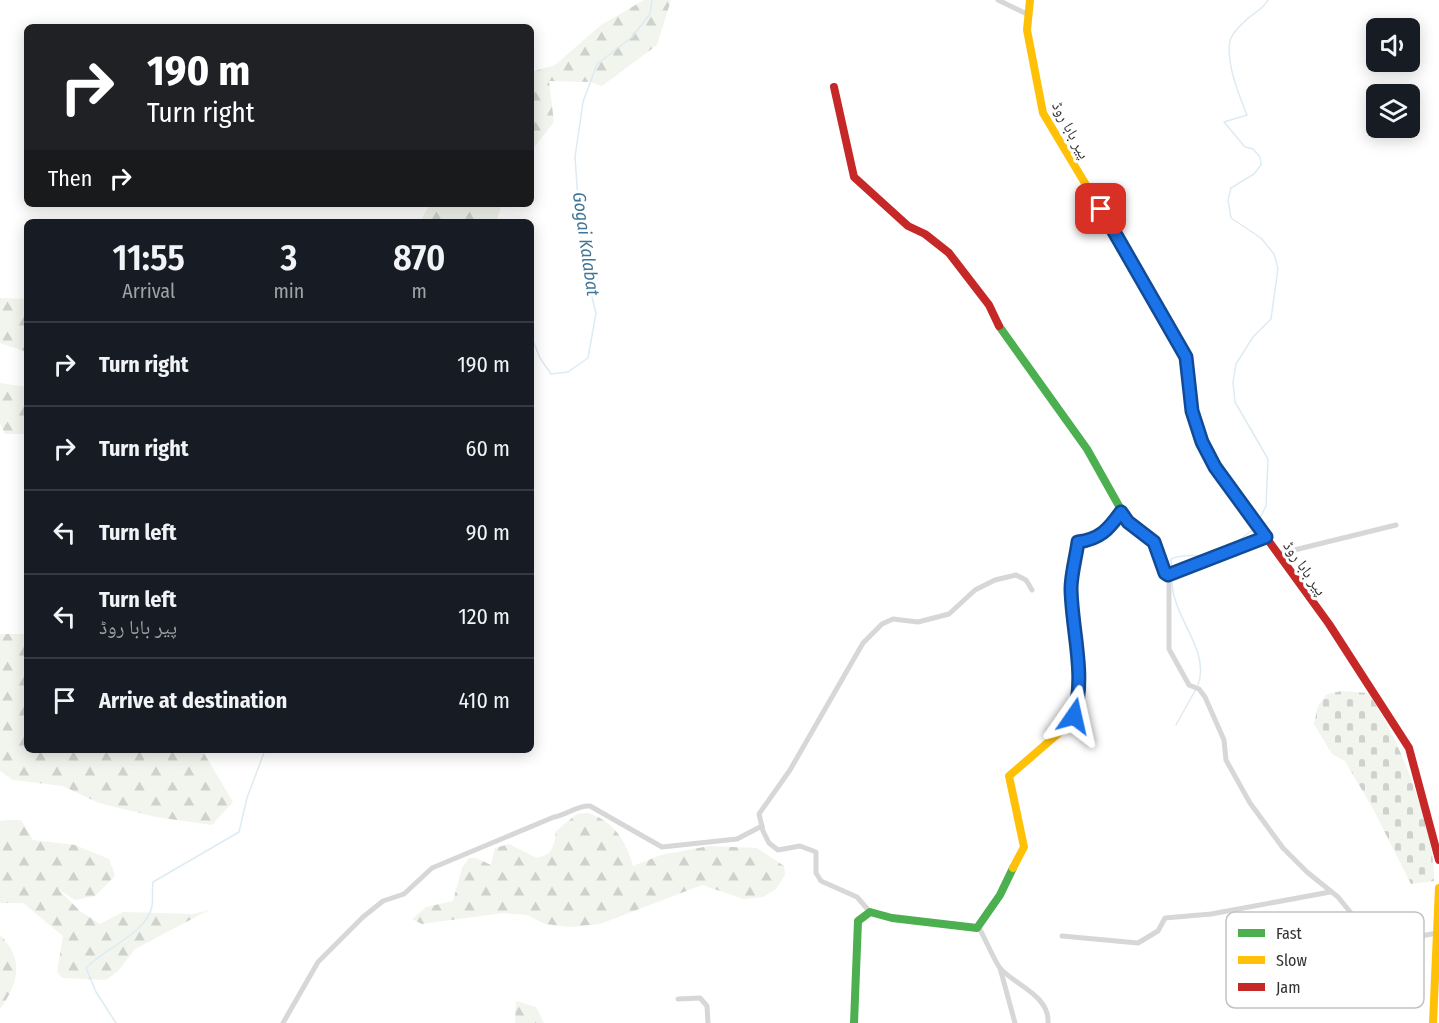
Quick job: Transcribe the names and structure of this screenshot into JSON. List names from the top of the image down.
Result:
{
  "streets": {
    "street": ["پیر بابا روڈ"]
  },
  "water": ["Gogai Kalabat"],
  "legend": ["Fast", "Slow", "Jam"],
  "page": {
    "turn": ["190 m", "Turn right"],
    "then": "Then",
    "eta": [
      "11:55",
      "Arrival",
      "3",
      "min",
      "870",
      "m"
    ],
    "list": [
      {
        "name": "Turn right",
        "value": "190 m"
      },
      {
        "name": "Turn right",
        "value": "60 m"
      },
      {
        "name": "Turn left",
        "value": "90 m"
      },
      {
        "name": "Turn left",
        "note": "پیر بابا روڈ",
        "value": "120 m"
      },
      {
        "name": "Arrive at destination",
        "value": "410 m"
      }
    ]
  }
}
